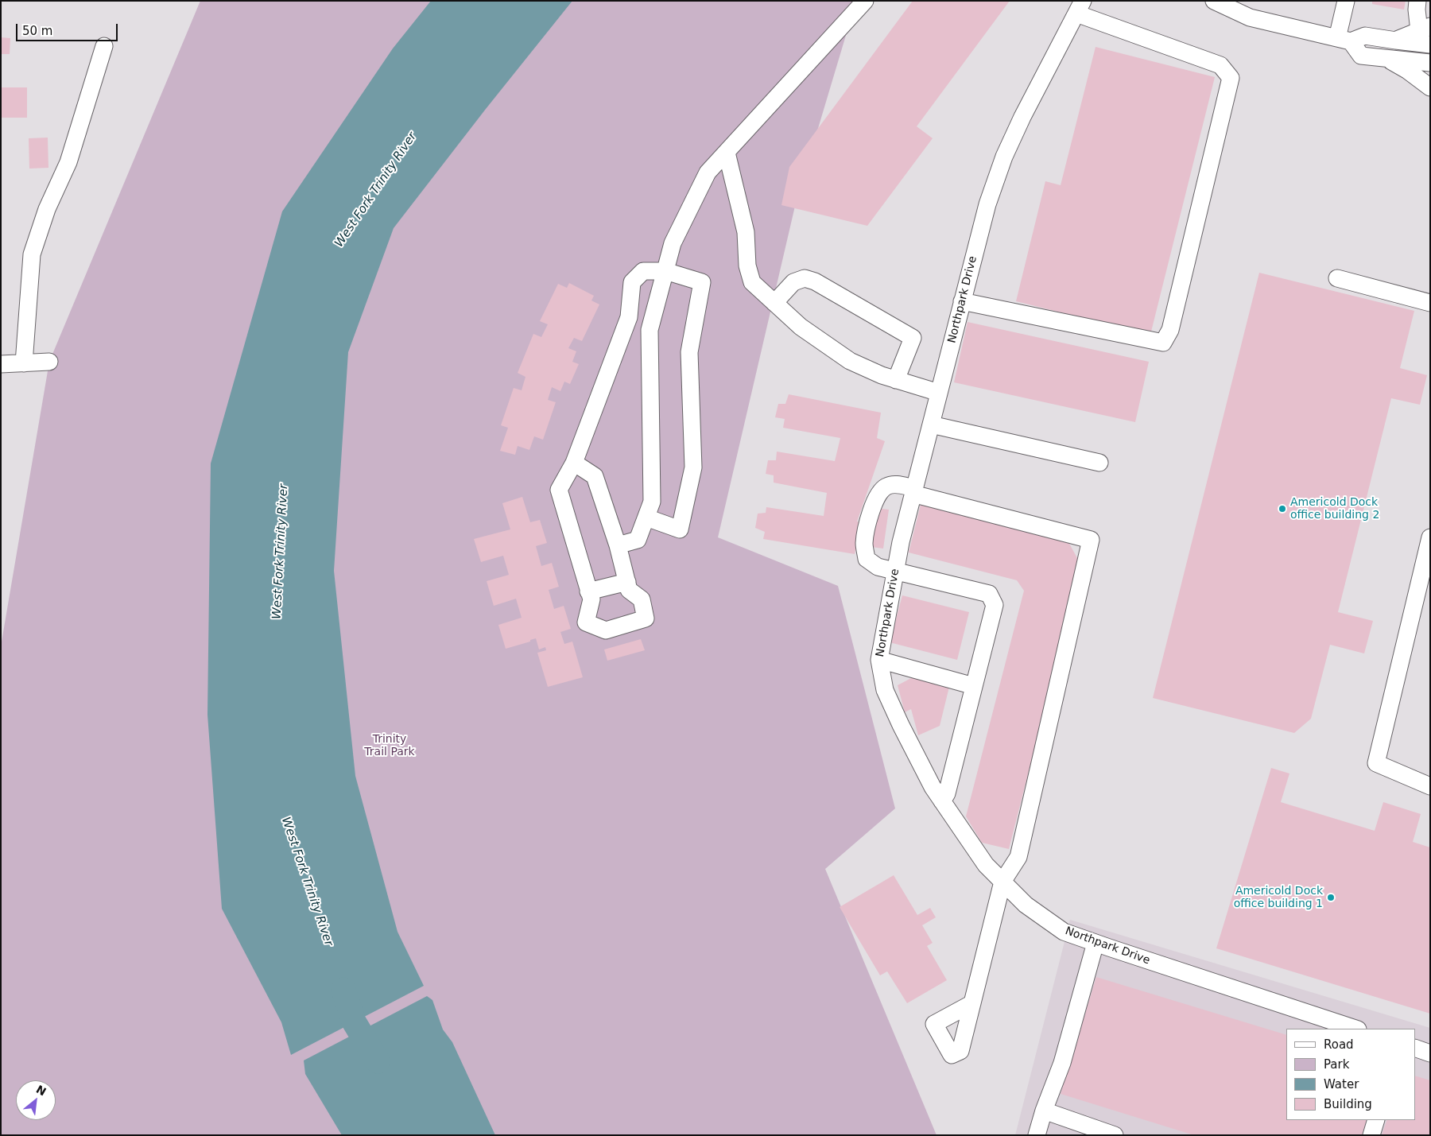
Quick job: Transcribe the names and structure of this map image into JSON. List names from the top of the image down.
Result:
{
  "streets": {
    "street": ["Northpark Drive"]
  },
  "water": ["West Fork Trinity River"],
  "parks": ["Trinity Trail Park"],
  "places": ["Americold Dock office building 2", "Americold Dock office building 1"],
  "legend": [
    "Road",
    "Park",
    "Water",
    "Building"
  ],
  "scale_bar": "50 m",
  "north": "top right"
}
